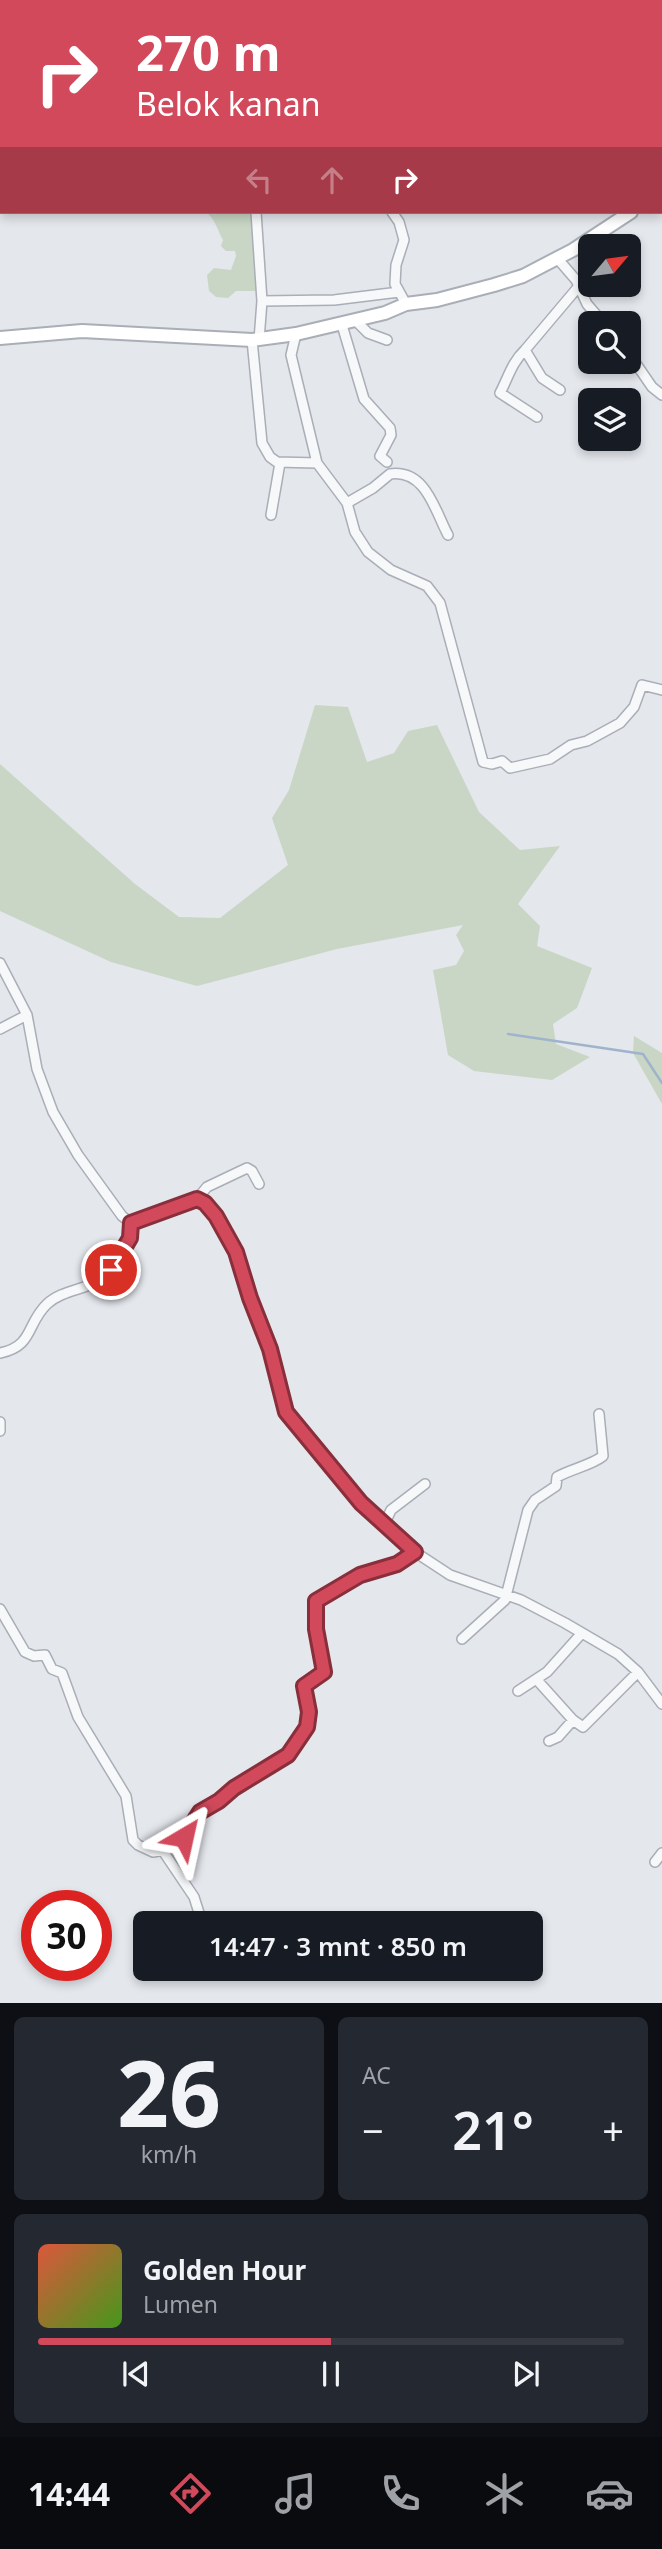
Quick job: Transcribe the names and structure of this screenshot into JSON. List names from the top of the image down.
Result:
{
  "north": "top right",
  "page": {
    "turn": ["270 m", "Belok kanan"],
    "limit": "30",
    "trip": "14:47 · 3 mnt · 850 m",
    "tile": [
      ["26", "km/h"],
      "AC"
    ],
    "heat": ["−", "21°", "+"],
    "song": ["Golden Hour", "Lumen"],
    "tabs": "14:44"
  }
}
